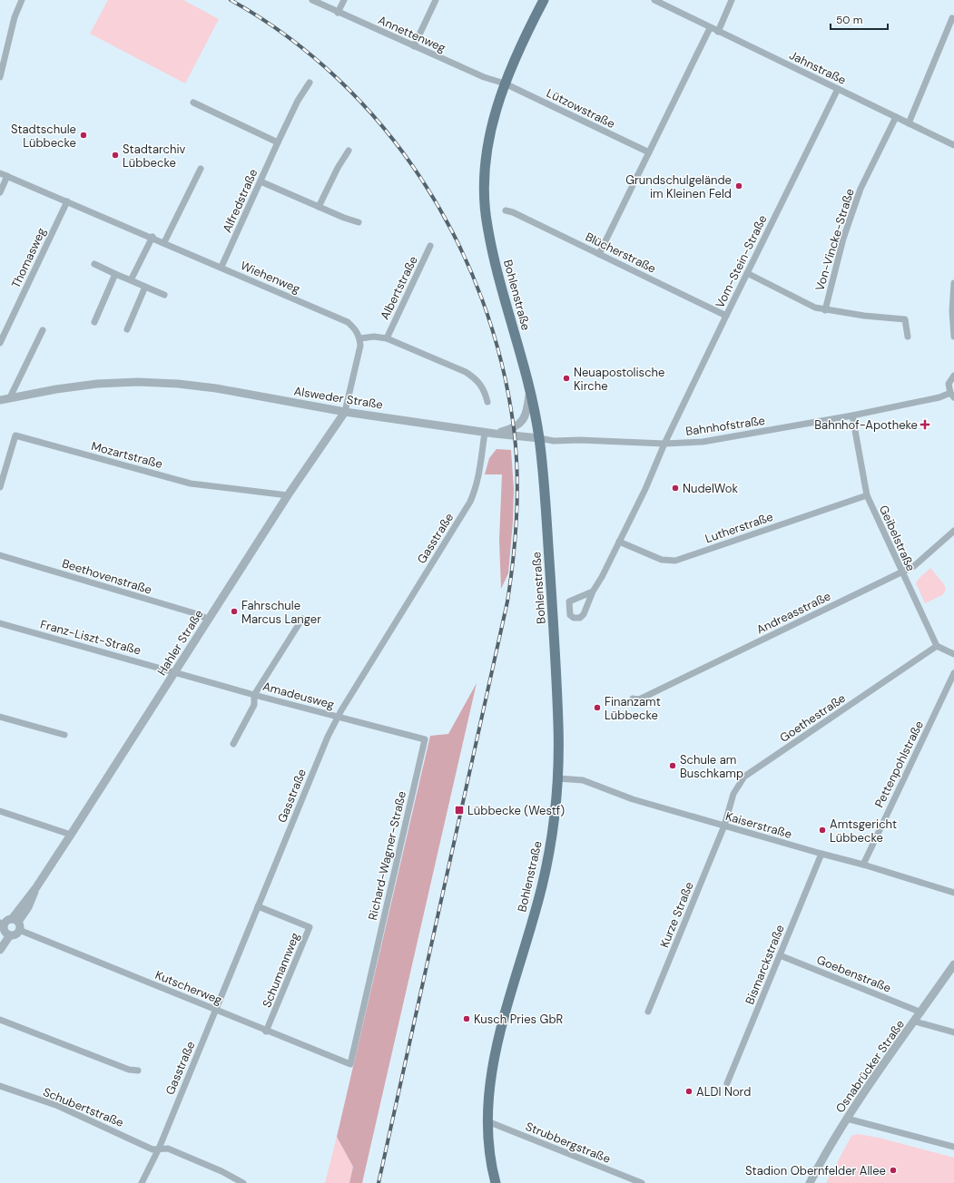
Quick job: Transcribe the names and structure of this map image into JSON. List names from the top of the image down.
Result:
{
  "streets": {
    "main road": ["Bohlenstraße"],
    "street": [
      "Annettenweg",
      "Jahnstraße",
      "Lützowstraße",
      "Alfredstraße",
      "Von-Vincke-Straße",
      "Blücherstraße",
      "Thomasweg",
      "Vom-Stein-Straße",
      "Wiehenweg",
      "Albertstraße",
      "Alsweder Straße",
      "Bahnhofstraße",
      "Mozartstraße",
      "Lutherstraße",
      "Gasstraße",
      "Geibelstraße",
      "Beethovenstraße",
      "Andreasstraße",
      "Franz-Liszt-Straße",
      "Hahler Straße",
      "Amadeusweg",
      "Goethestraße",
      "Pettenpohlstraße",
      "Kaiserstraße",
      "Richard-Wagner-Straße",
      "Kurze Straße",
      "Bismarckstraße",
      "Schumannweg",
      "Goebenstraße",
      "Kutscherweg",
      "Osnabrücker Straße",
      "Schubertstraße",
      "Strubbergstraße"
    ]
  },
  "crossings": [
    ["Annettenweg", "Lützowstraße"],
    ["Annettenweg", "Bohlenstraße"],
    ["Jahnstraße", "Von-Vincke-Straße"],
    ["Jahnstraße", "Vom-Stein-Straße"],
    ["Lützowstraße", "Bohlenstraße"],
    ["Alfredstraße", "Wiehenweg"],
    ["Blücherstraße", "Vom-Stein-Straße"],
    ["Thomasweg", "Wiehenweg"],
    ["Vom-Stein-Straße", "Alsweder Straße"],
    ["Vom-Stein-Straße", "Bahnhofstraße"],
    ["Bohlenstraße", "Alsweder Straße"],
    ["Bohlenstraße", "Kaiserstraße"],
    ["Bohlenstraße", "Strubbergstraße"],
    ["Alsweder Straße", "Bahnhofstraße"],
    ["Alsweder Straße", "Gasstraße"],
    ["Alsweder Straße", "Hahler Straße"],
    ["Bahnhofstraße", "Geibelstraße"],
    ["Mozartstraße", "Hahler Straße"],
    ["Lutherstraße", "Geibelstraße"],
    ["Gasstraße", "Amadeusweg"],
    ["Gasstraße", "Richard-Wagner-Straße"],
    ["Gasstraße", "Schumannweg"],
    ["Gasstraße", "Kutscherweg"],
    ["Gasstraße", "Schubertstraße"],
    ["Geibelstraße", "Andreasstraße"],
    ["Geibelstraße", "Goethestraße"],
    ["Beethovenstraße", "Hahler Straße"],
    ["Franz-Liszt-Straße", "Hahler Straße"],
    ["Franz-Liszt-Straße", "Amadeusweg"],
    ["Hahler Straße", "Amadeusweg"],
    ["Hahler Straße", "Kutscherweg"],
    ["Amadeusweg", "Richard-Wagner-Straße"],
    ["Goethestraße", "Kaiserstraße"],
    ["Goethestraße", "Kurze Straße"],
    ["Pettenpohlstraße", "Kaiserstraße"],
    ["Kaiserstraße", "Kurze Straße"],
    ["Kaiserstraße", "Bismarckstraße"],
    ["Richard-Wagner-Straße", "Kutscherweg"],
    ["Bismarckstraße", "Goebenstraße"],
    ["Schumannweg", "Kutscherweg"],
    ["Goebenstraße", "Osnabrücker Straße"]
  ],
  "places": {
    "other": [
      "Stadtschule Lübbecke",
      "Stadtarchiv Lübbecke",
      "Grundschulgelände im Kleinen Feld",
      "Neuapostolische Kirche",
      "NudelWok",
      "Fahrschule Marcus Langer",
      "Finanzamt Lübbecke",
      "Schule am Buschkamp",
      "Amtsgericht Lübbecke",
      "Kusch Pries GbR",
      "ALDI Nord",
      "Stadion Obernfelder Allee"
    ],
    "health": ["Bahnhof-Apotheke"],
    "transit": ["Lübbecke (Westf)"]
  },
  "scale_bar": "50 m"
}
